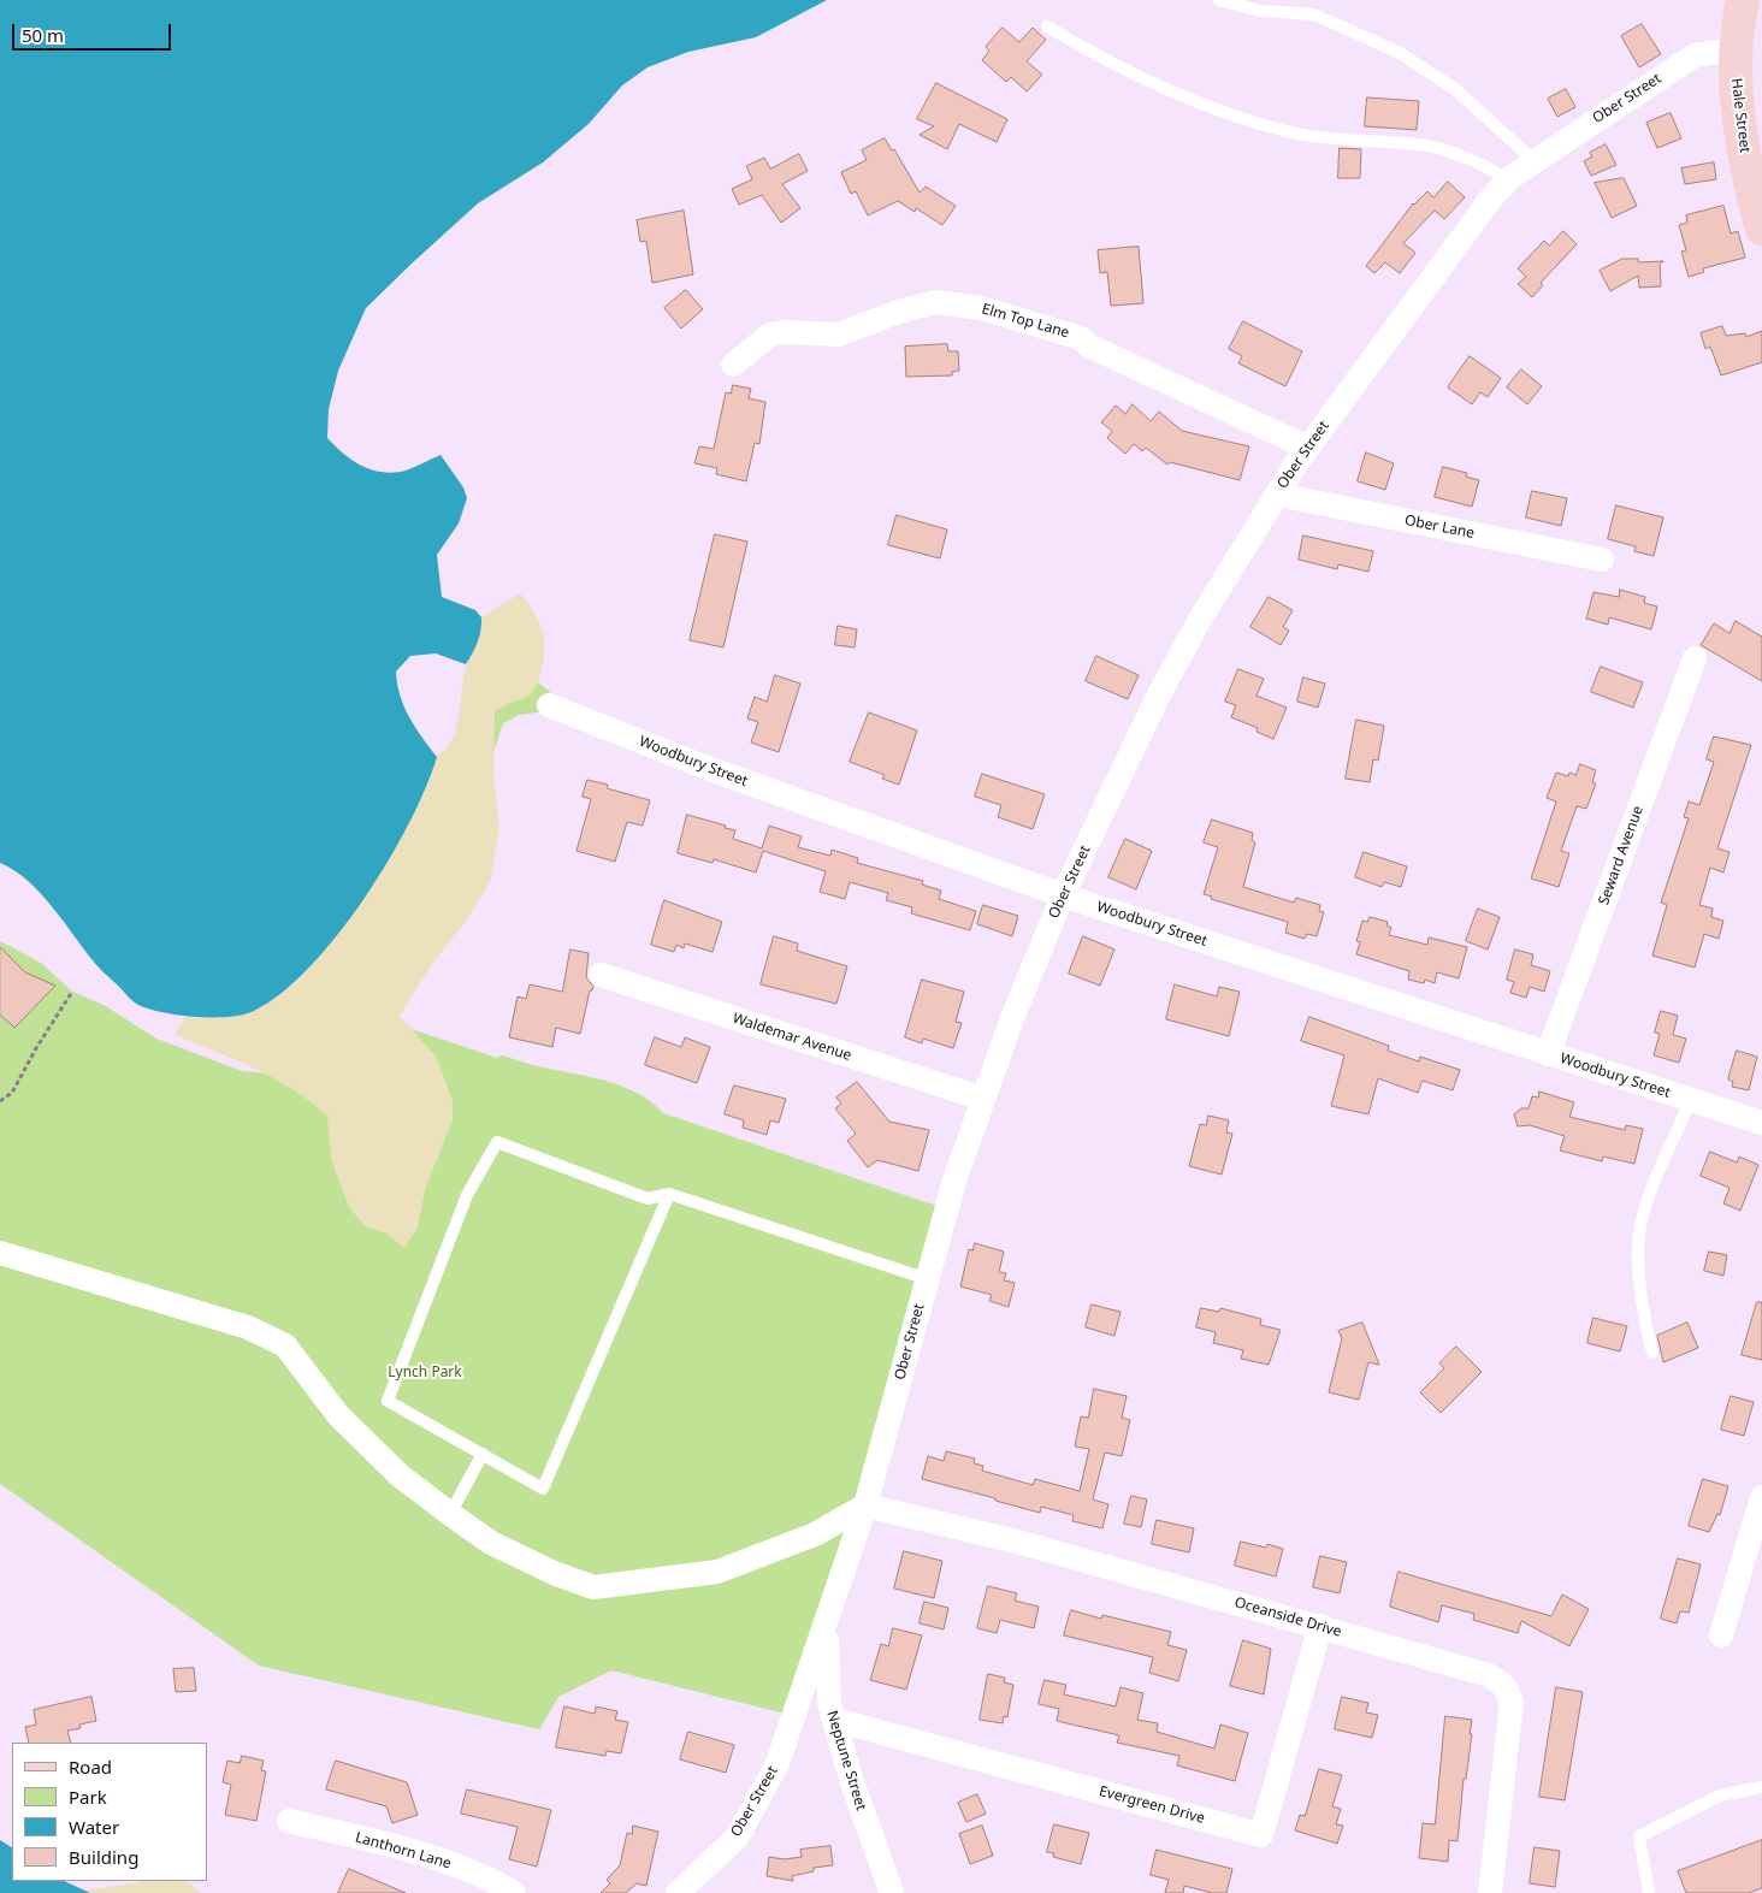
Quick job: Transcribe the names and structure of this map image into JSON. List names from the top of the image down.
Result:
{
  "streets": {
    "main road": ["Hale Street"],
    "street": [
      "Ober Street",
      "Elm Top Lane",
      "Ober Lane",
      "Woodbury Street",
      "Seward Avenue",
      "Waldemar Avenue",
      "Oceanside Drive",
      "Neptune Street",
      "Evergreen Drive",
      "Lanthorn Lane"
    ]
  },
  "crossings": [
    ["Ober Street", "Hale Street"],
    ["Ober Street", "Elm Top Lane"],
    ["Ober Street", "Ober Lane"],
    ["Ober Street", "Woodbury Street"],
    ["Ober Street", "Waldemar Avenue"],
    ["Ober Street", "Oceanside Drive"],
    ["Ober Street", "Neptune Street"],
    ["Woodbury Street", "Seward Avenue"],
    ["Oceanside Drive", "Evergreen Drive"],
    ["Neptune Street", "Evergreen Drive"]
  ],
  "parks": ["Lynch Park"],
  "legend": [
    "Road",
    "Park",
    "Water",
    "Building"
  ],
  "scale_bar": "50 m"
}
